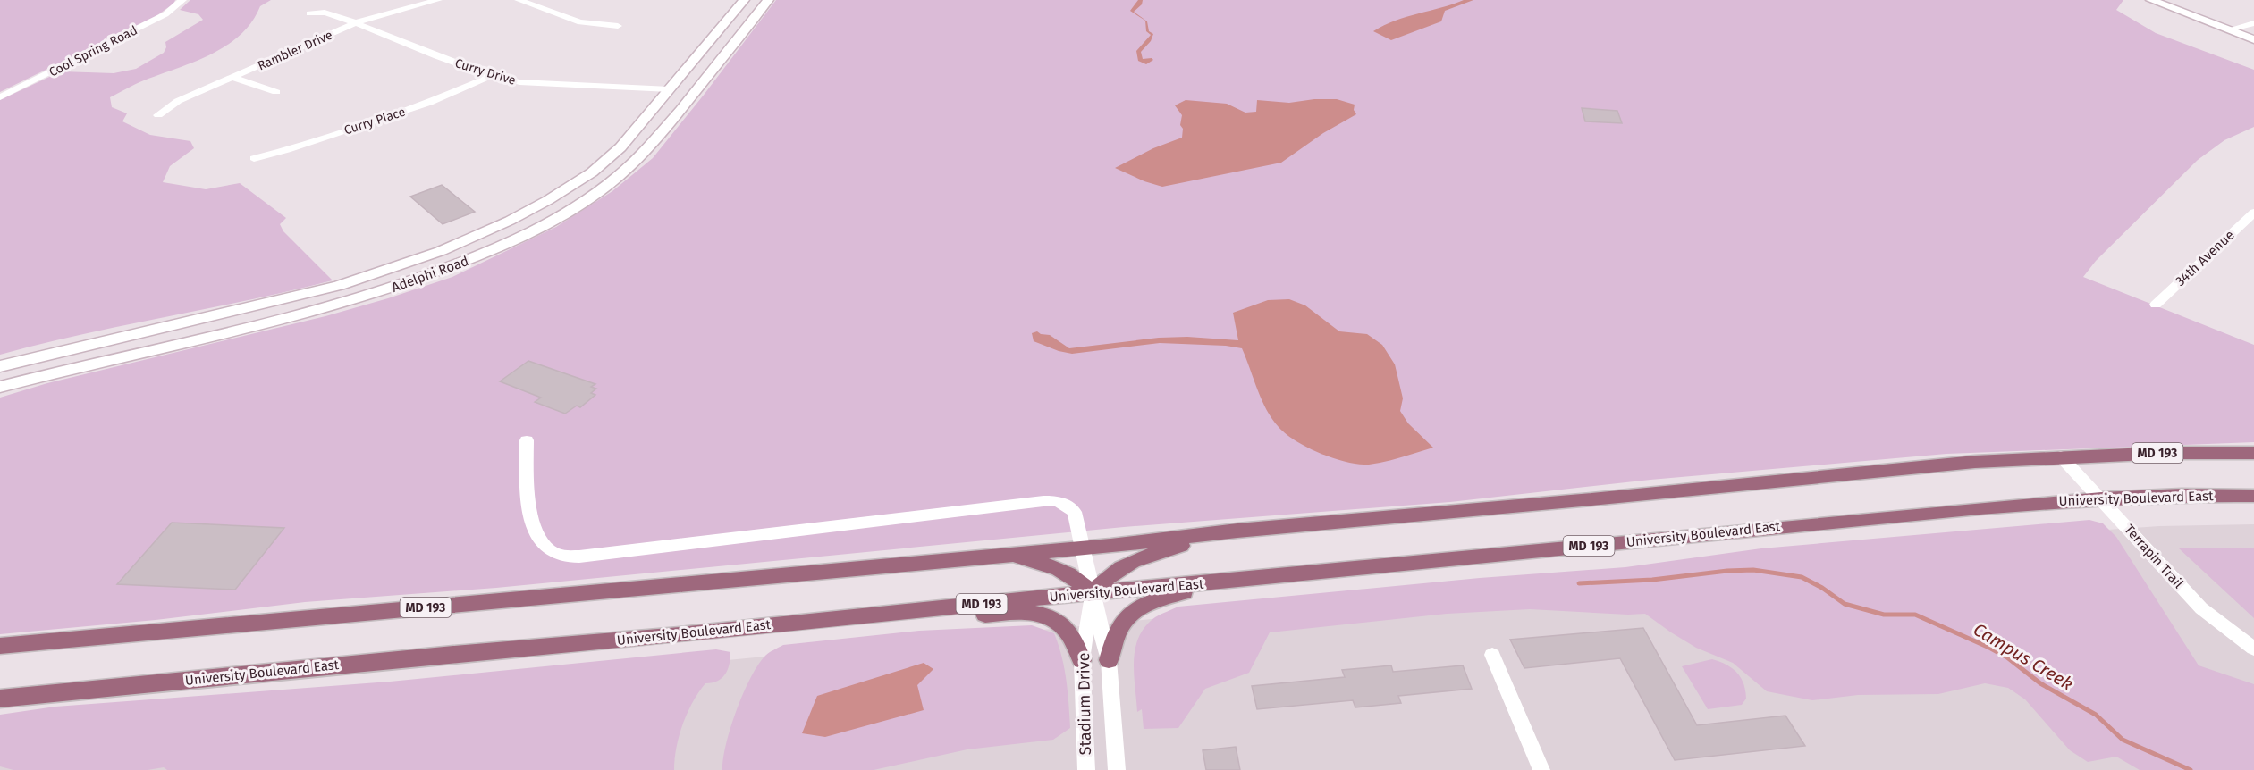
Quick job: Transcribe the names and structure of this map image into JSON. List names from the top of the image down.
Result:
{
  "streets": {
    "main road": ["Adelphi Road", "MD 193", "University Boulevard East"],
    "street": [
      "Rambler Drive",
      "Cool Spring Road",
      "Curry Drive",
      "Curry Place",
      "34th Avenue",
      "Terrapin Trail",
      "Stadium Drive"
    ]
  },
  "crossings": [
    ["Rambler Drive", "Curry Drive"],
    ["Curry Drive", "Curry Place"],
    ["Curry Drive", "Adelphi Road"],
    ["MD 193", "Terrapin Trail"],
    ["University Boulevard East", "Terrapin Trail"],
    ["University Boulevard East", "Stadium Drive"]
  ],
  "water": ["Campus Creek"]
}
